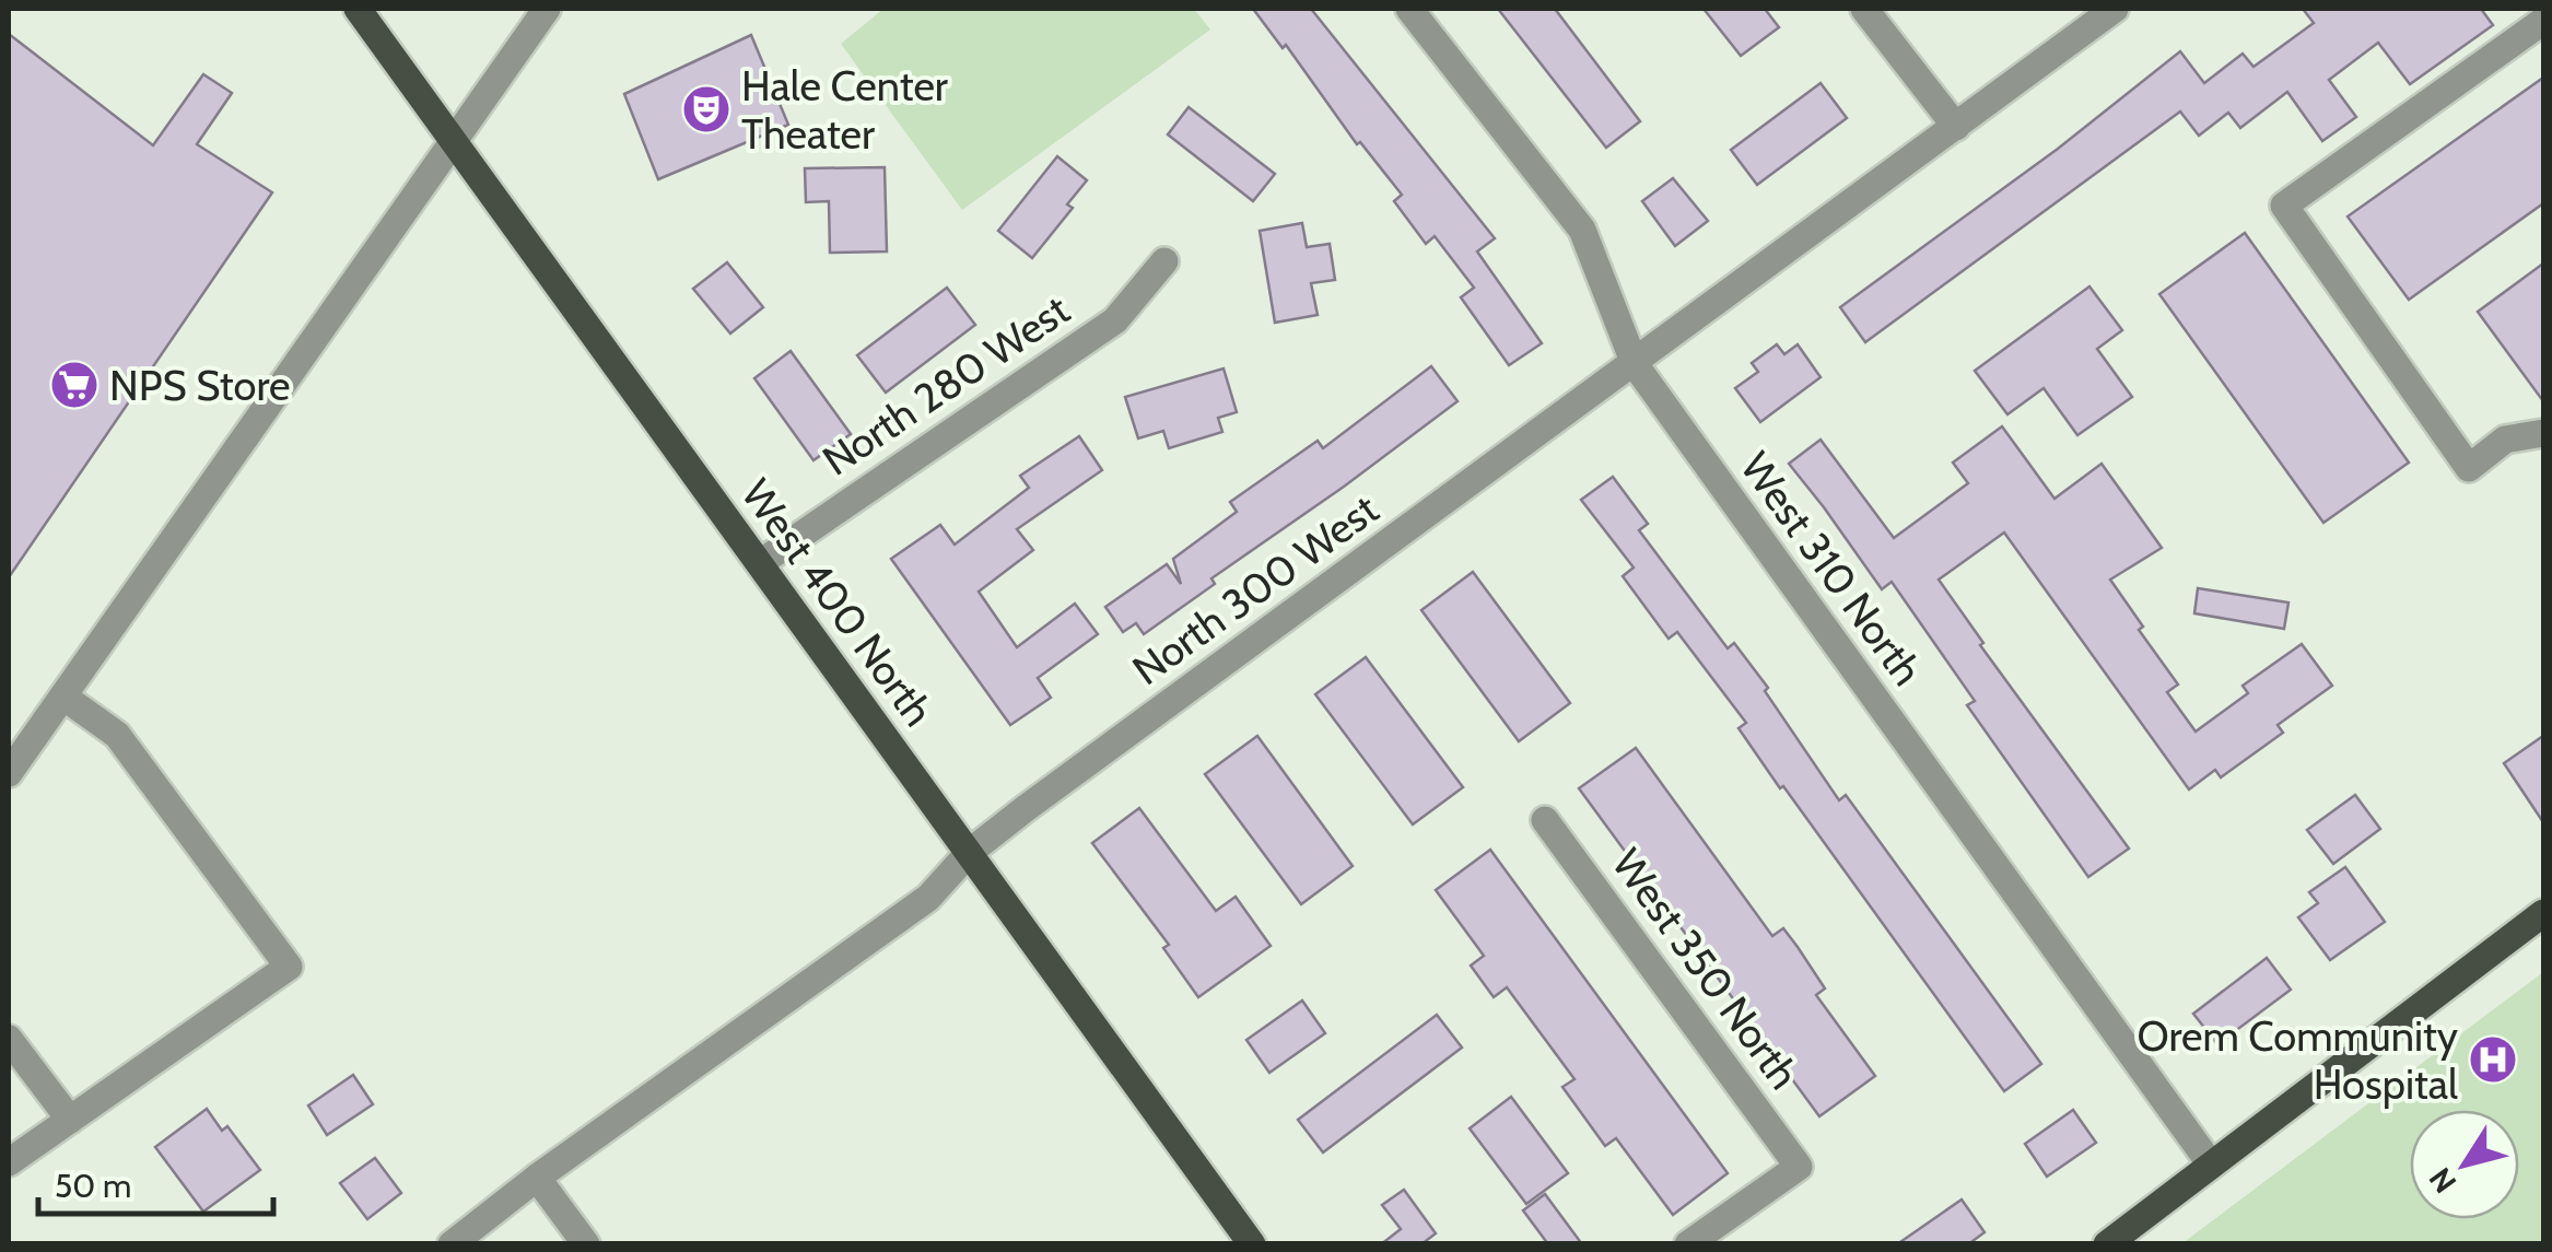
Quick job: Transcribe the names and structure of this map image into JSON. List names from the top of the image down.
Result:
{
  "streets": {
    "main road": ["West 400 North"],
    "street": [
      "North 280 West",
      "West 310 North",
      "North 300 West",
      "West 350 North"
    ]
  },
  "crossings": [
    ["North 280 West", "West 400 North"],
    ["West 310 North", "North 300 West"],
    ["North 300 West", "West 400 North"]
  ],
  "places": {
    "theatre": ["Hale Center Theater"],
    "supermarket": ["NPS Store"],
    "hospital": ["Orem Community Hospital"]
  },
  "scale_bar": "50 m",
  "north": "bottom left"
}
